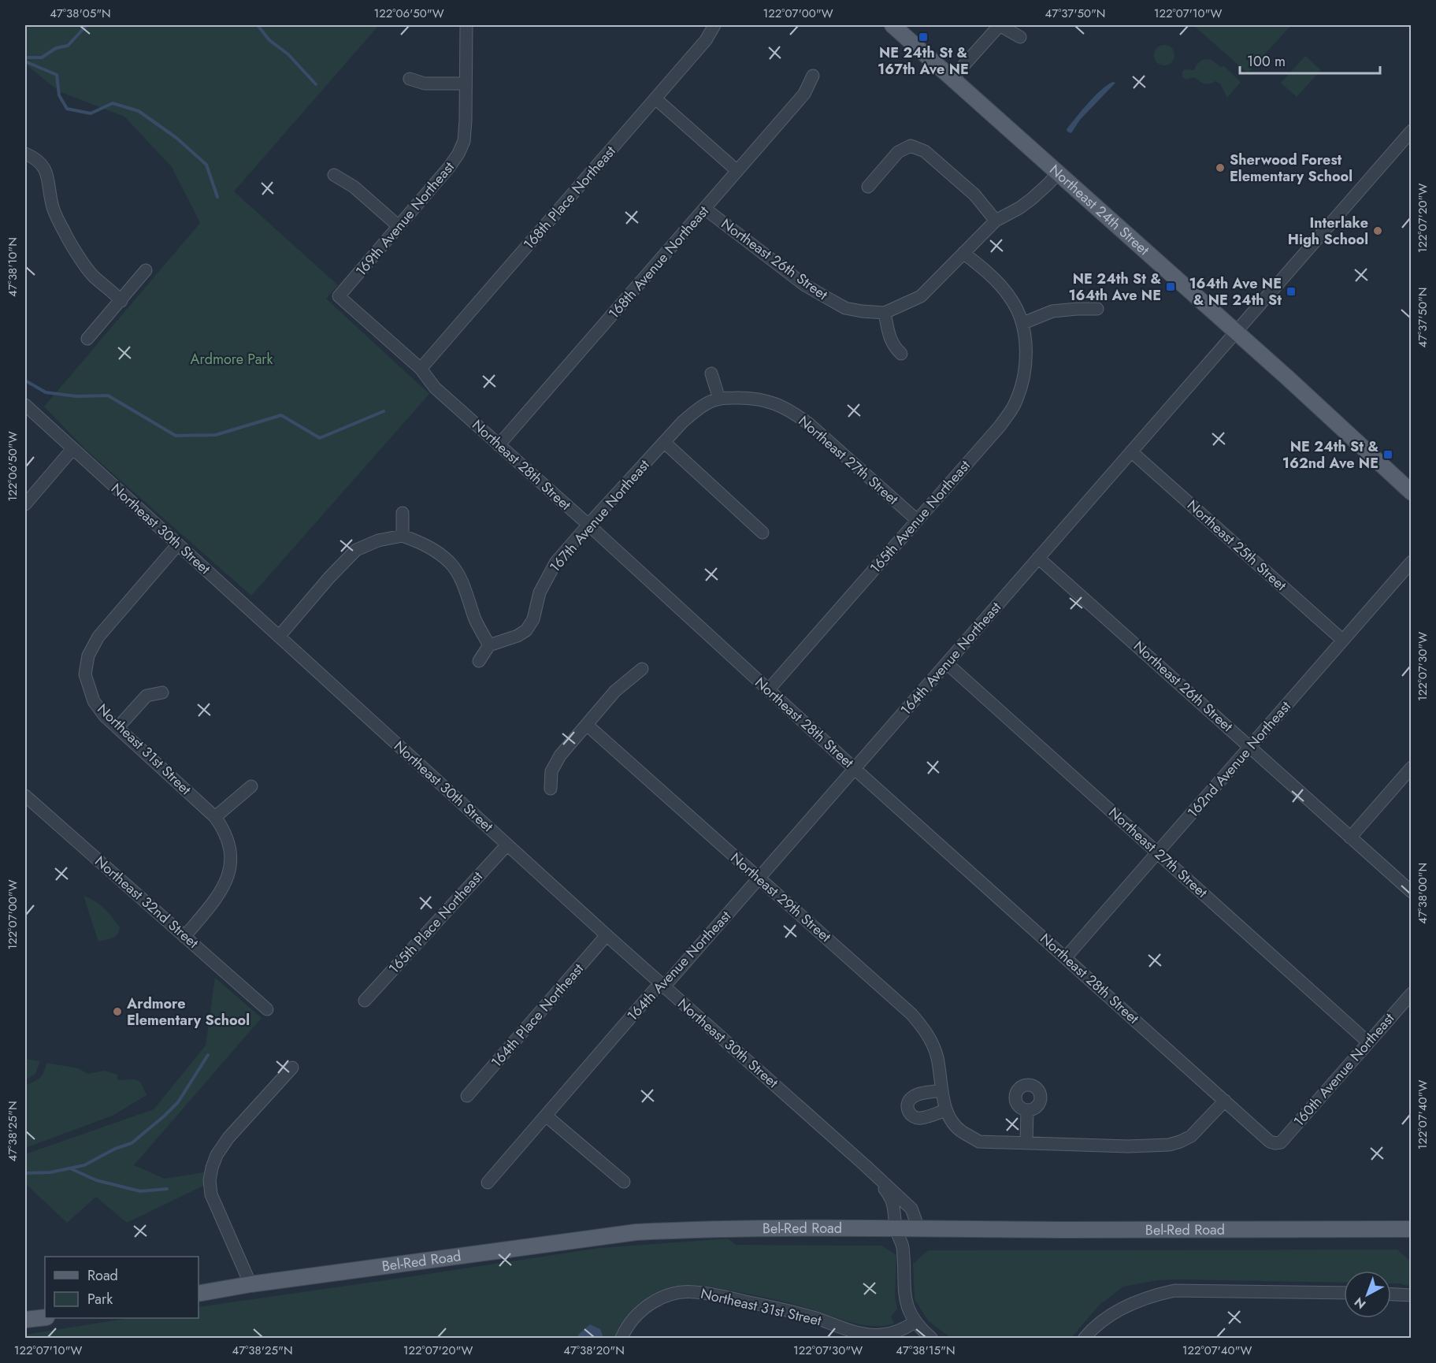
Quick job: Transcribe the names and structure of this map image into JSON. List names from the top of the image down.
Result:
{
  "streets": {
    "main road": ["Northeast 24th Street", "Bel-Red Road"],
    "street": [
      "168th Place Northeast",
      "169th Avenue Northeast",
      "Northeast 26th Street",
      "168th Avenue Northeast",
      "Northeast 27th Street",
      "Northeast 28th Street",
      "167th Avenue Northeast",
      "165th Avenue Northeast",
      "Northeast 30th Street",
      "Northeast 25th Street",
      "164th Avenue Northeast",
      "Northeast 31st Street",
      "162nd Avenue Northeast",
      "Northeast 29th Street",
      "Northeast 32nd Street",
      "165th Place Northeast",
      "164th Place Northeast",
      "160th Avenue Northeast"
    ]
  },
  "crossings": [
    ["168th Place Northeast", "Northeast 28th Street"],
    ["Northeast 24th Street", "164th Avenue Northeast"],
    ["169th Avenue Northeast", "Northeast 28th Street"],
    ["Northeast 26th Street", "168th Avenue Northeast"],
    ["Northeast 26th Street", "164th Avenue Northeast"],
    ["Northeast 26th Street", "162nd Avenue Northeast"],
    ["168th Avenue Northeast", "Northeast 28th Street"],
    ["Northeast 27th Street", "167th Avenue Northeast"],
    ["Northeast 27th Street", "165th Avenue Northeast"],
    ["Northeast 27th Street", "164th Avenue Northeast"],
    ["Northeast 27th Street", "162nd Avenue Northeast"],
    ["Northeast 27th Street", "160th Avenue Northeast"],
    ["Northeast 28th Street", "167th Avenue Northeast"],
    ["Northeast 28th Street", "165th Avenue Northeast"],
    ["Northeast 28th Street", "164th Avenue Northeast"],
    ["Northeast 28th Street", "162nd Avenue Northeast"],
    ["Northeast 28th Street", "160th Avenue Northeast"],
    ["Northeast 30th Street", "164th Avenue Northeast"],
    ["Northeast 30th Street", "Northeast 31st Street"],
    ["Northeast 30th Street", "165th Place Northeast"],
    ["Northeast 30th Street", "164th Place Northeast"],
    ["Northeast 30th Street", "Bel-Red Road"],
    ["Northeast 25th Street", "164th Avenue Northeast"],
    ["Northeast 25th Street", "162nd Avenue Northeast"],
    ["164th Avenue Northeast", "Northeast 29th Street"]
  ],
  "parks": ["Ardmore Park"],
  "places": {
    "transit": [
      "NE 24th St & 167th Ave NE",
      "NE 24th St & 164th Ave NE",
      "164th Ave NE & NE 24th St",
      "NE 24th St & 162nd Ave NE"
    ],
    "other": ["Sherwood Forest Elementary School", "Interlake High School", "Ardmore Elementary School"]
  },
  "legend": ["Road", "Park"],
  "scale_bar": "100 m",
  "north": "bottom left",
  "coordinates": [
    "47°38'05\"N",
    "122°06'50\"W",
    "122°07'00\"W",
    "47°37'50\"N",
    "122°07'10\"W",
    "122°07'20\"W",
    "47°38'10\"N",
    "122°07'30\"W",
    "47°38'00\"N",
    "122°07'40\"W",
    "47°38'25\"N",
    "47°38'20\"N",
    "47°38'15\"N"
  ]
}
